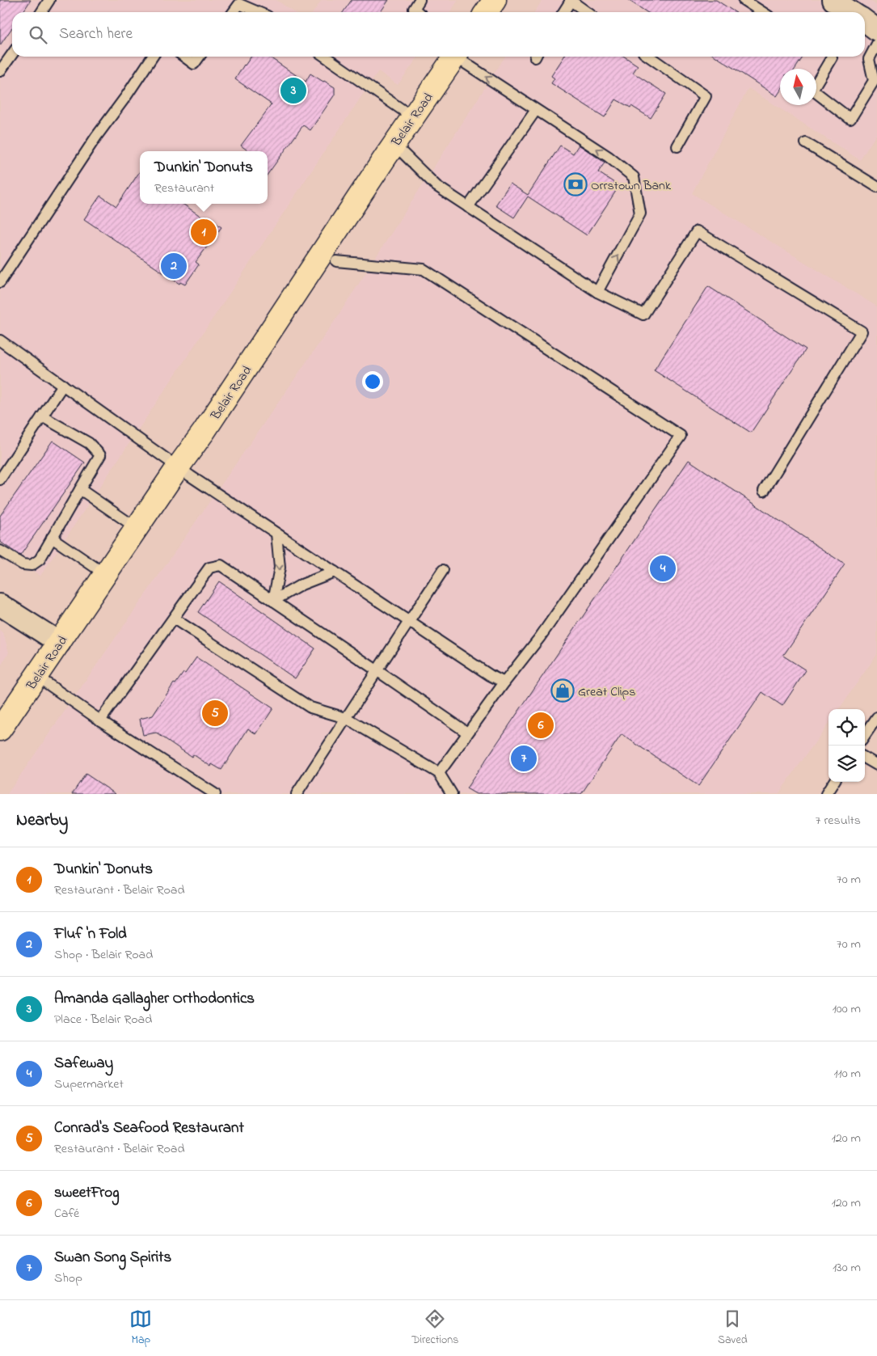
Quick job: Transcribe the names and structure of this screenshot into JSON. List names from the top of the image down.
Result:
{
  "streets": {
    "highway": ["Belair Road"]
  },
  "places": {
    "bank": ["Orrstown Bank"],
    "shop": ["Great Clips"]
  },
  "north": "top",
  "page": {
    "search": "Search here",
    "pins": [
      "3",
      "1",
      "2",
      "4",
      "5",
      "6",
      "7"
    ],
    "popup": ["Dunkin' Donuts", "Restaurant"],
    "heading": ["Nearby", "7 results"],
    "list": [
      {
        "mark": "1",
        "name": "Dunkin' Donuts",
        "note": "Restaurant · Belair Road",
        "value": "70 m"
      },
      {
        "mark": "2",
        "name": "Fluf 'n Fold",
        "note": "Shop · Belair Road",
        "value": "70 m"
      },
      {
        "mark": "3",
        "name": "Amanda Gallagher Orthodontics",
        "note": "Place · Belair Road",
        "value": "100 m"
      },
      {
        "mark": "4",
        "name": "Safeway",
        "note": "Supermarket",
        "value": "110 m"
      },
      {
        "mark": "5",
        "name": "Conrad's Seafood Restaurant",
        "note": "Restaurant · Belair Road",
        "value": "120 m"
      },
      {
        "mark": "6",
        "name": "sweetFrog",
        "note": "Café",
        "value": "120 m"
      },
      {
        "mark": "7",
        "name": "Swan Song Spirits",
        "note": "Shop",
        "value": "130 m"
      }
    ],
    "nav": ["Map", "Directions", "Saved"]
  }
}
